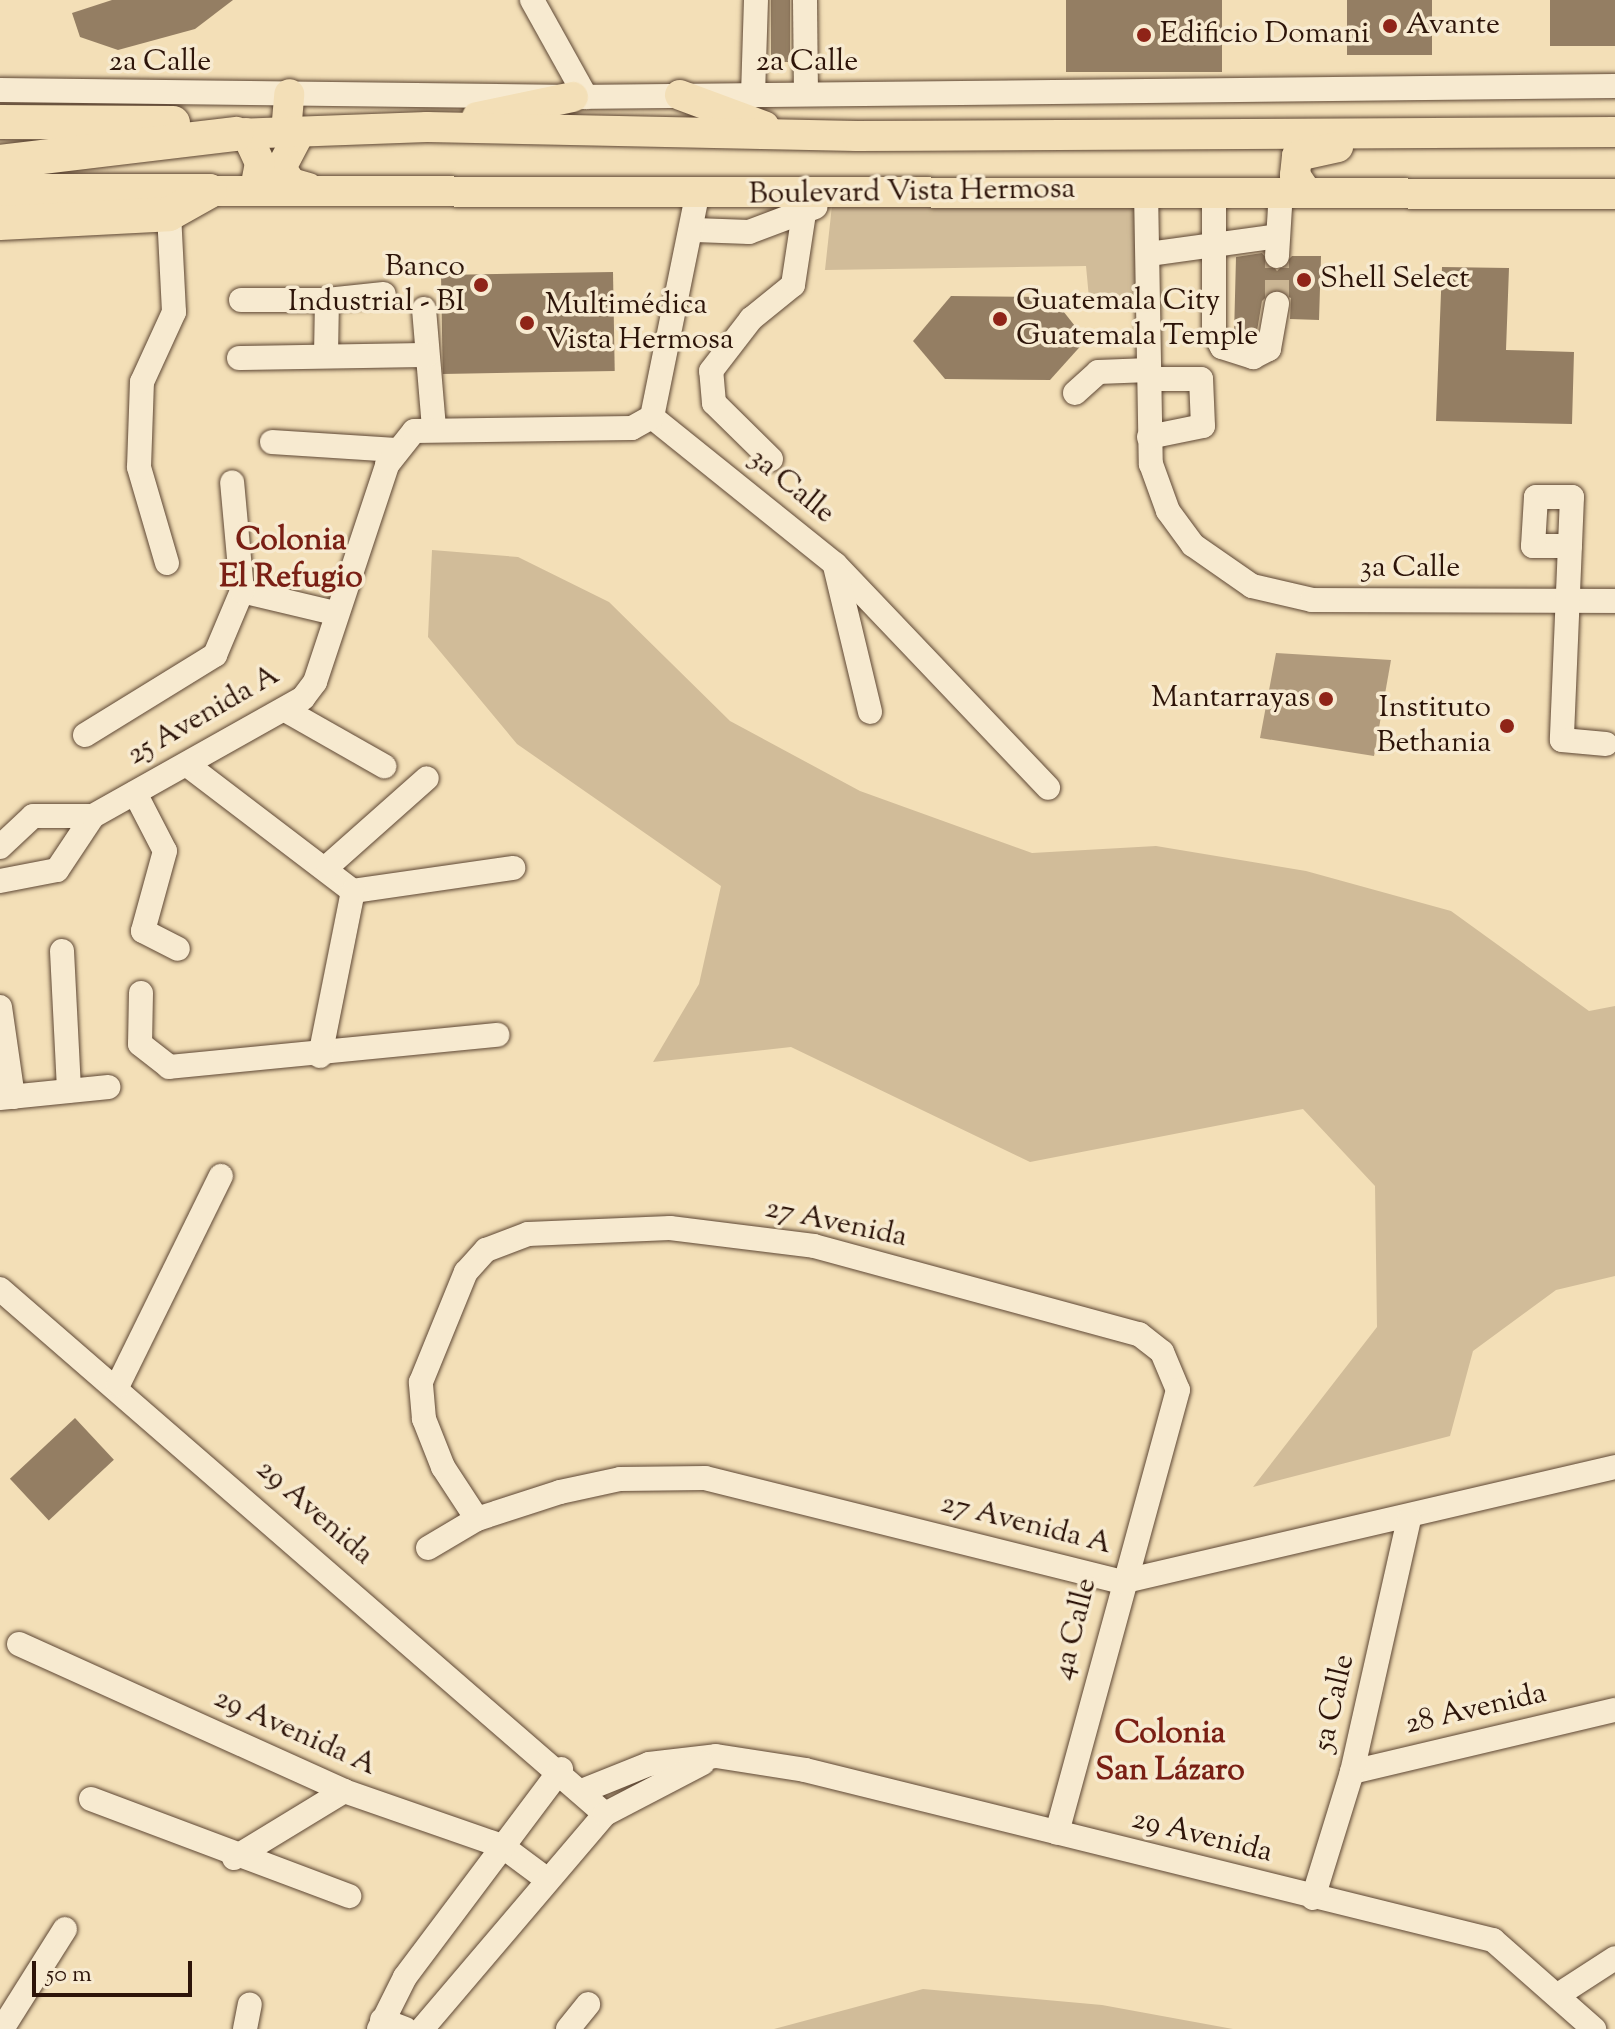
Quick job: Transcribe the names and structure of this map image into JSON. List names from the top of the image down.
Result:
{
  "streets": {
    "main road": ["Boulevard Vista Hermosa"],
    "street": [
      "2a Calle",
      "3a Calle",
      "25 Avenida A",
      "27 Avenida",
      "29 Avenida",
      "27 Avenida A",
      "4a Calle",
      "5a Calle",
      "28 Avenida",
      "29 Avenida A"
    ]
  },
  "crossings": [
    ["27 Avenida", "27 Avenida A"],
    ["27 Avenida", "4a Calle"],
    ["29 Avenida", "4a Calle"],
    ["29 Avenida", "5a Calle"],
    ["27 Avenida A", "4a Calle"],
    ["27 Avenida A", "5a Calle"],
    ["5a Calle", "28 Avenida"]
  ],
  "districts": ["Colonia El Refugio", "Colonia San Lázaro"],
  "places": [
    "Avante",
    "Edificio Domani",
    "Shell Select",
    "Banco Industrial - BI",
    "Guatemala City Guatemala Temple",
    "Multimédica Vista Hermosa",
    "Mantarrayas",
    "Instituto Bethania"
  ],
  "scale_bar": "50 m"
}
